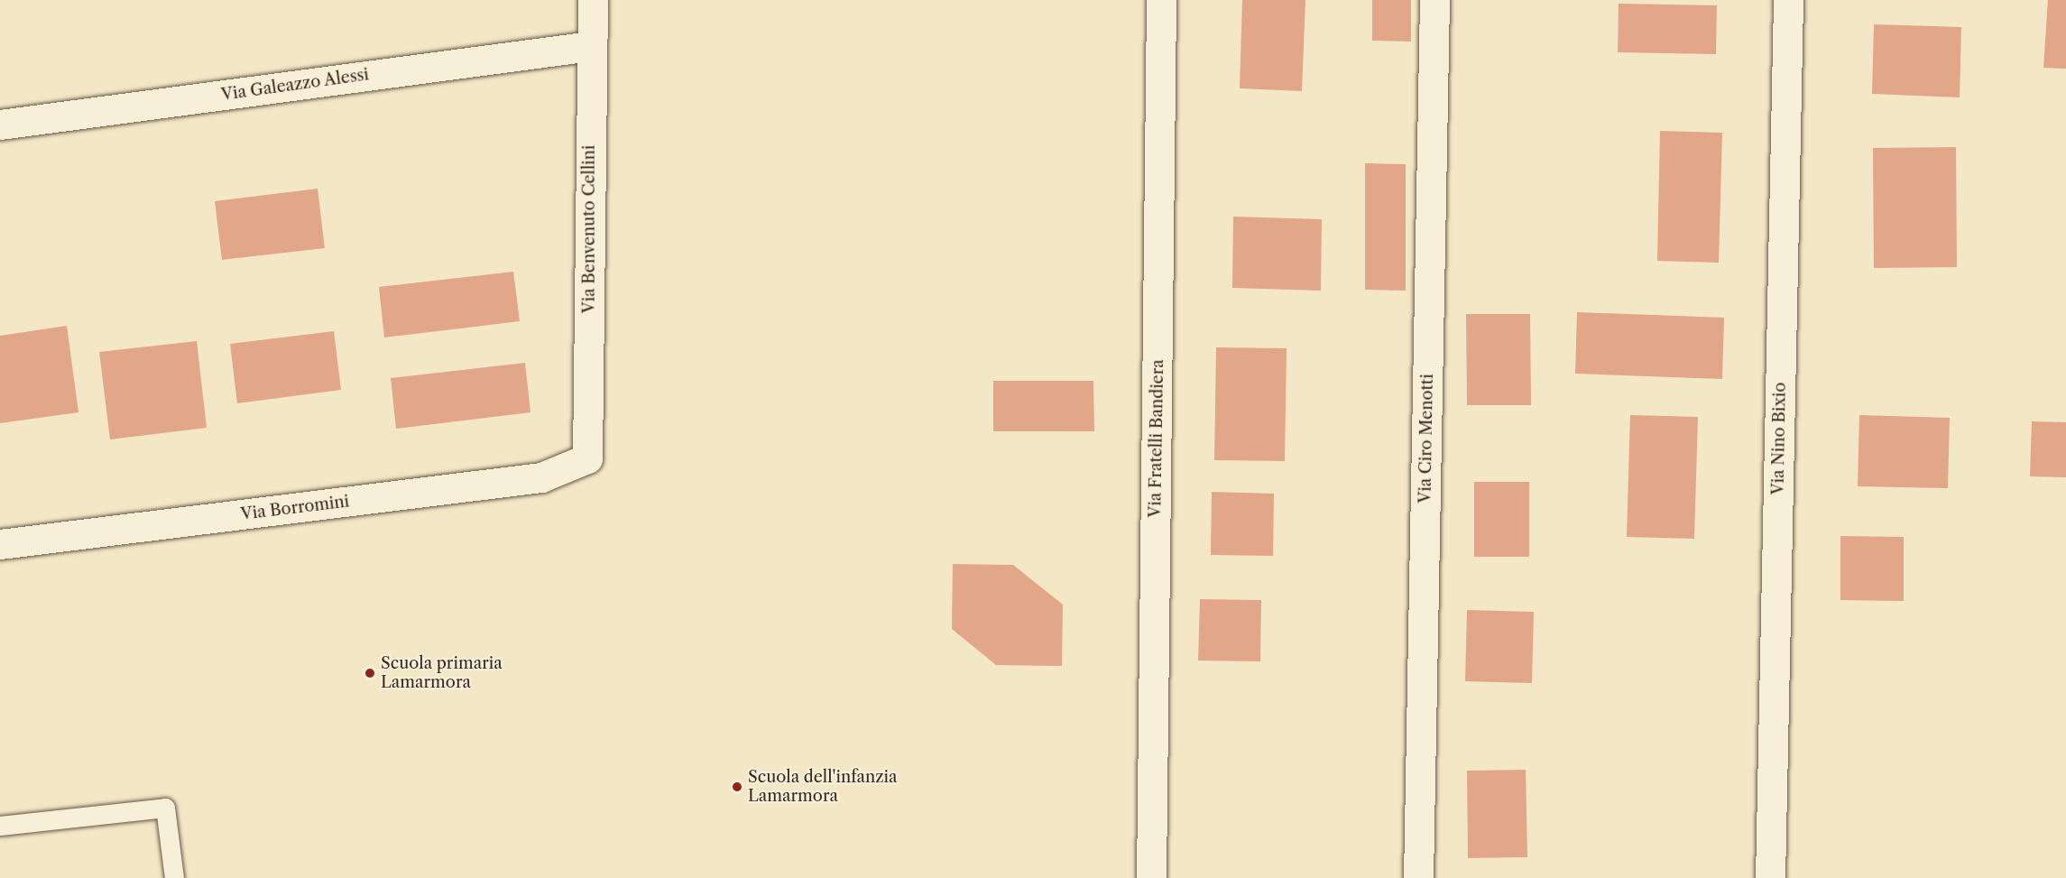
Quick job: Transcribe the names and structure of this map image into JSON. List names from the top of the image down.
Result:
{
  "streets": {
    "street": [
      "Via Galeazzo Alessi",
      "Via Benvenuto Cellini",
      "Via Fratelli Bandiera",
      "Via Ciro Menotti",
      "Via Nino Bixio",
      "Via Borromini"
    ]
  },
  "crossings": [
    ["Via Galeazzo Alessi", "Via Benvenuto Cellini"],
    ["Via Benvenuto Cellini", "Via Borromini"]
  ],
  "places": ["Scuola primaria Lamarmora", "Scuola dell'infanzia Lamarmora"]
}
